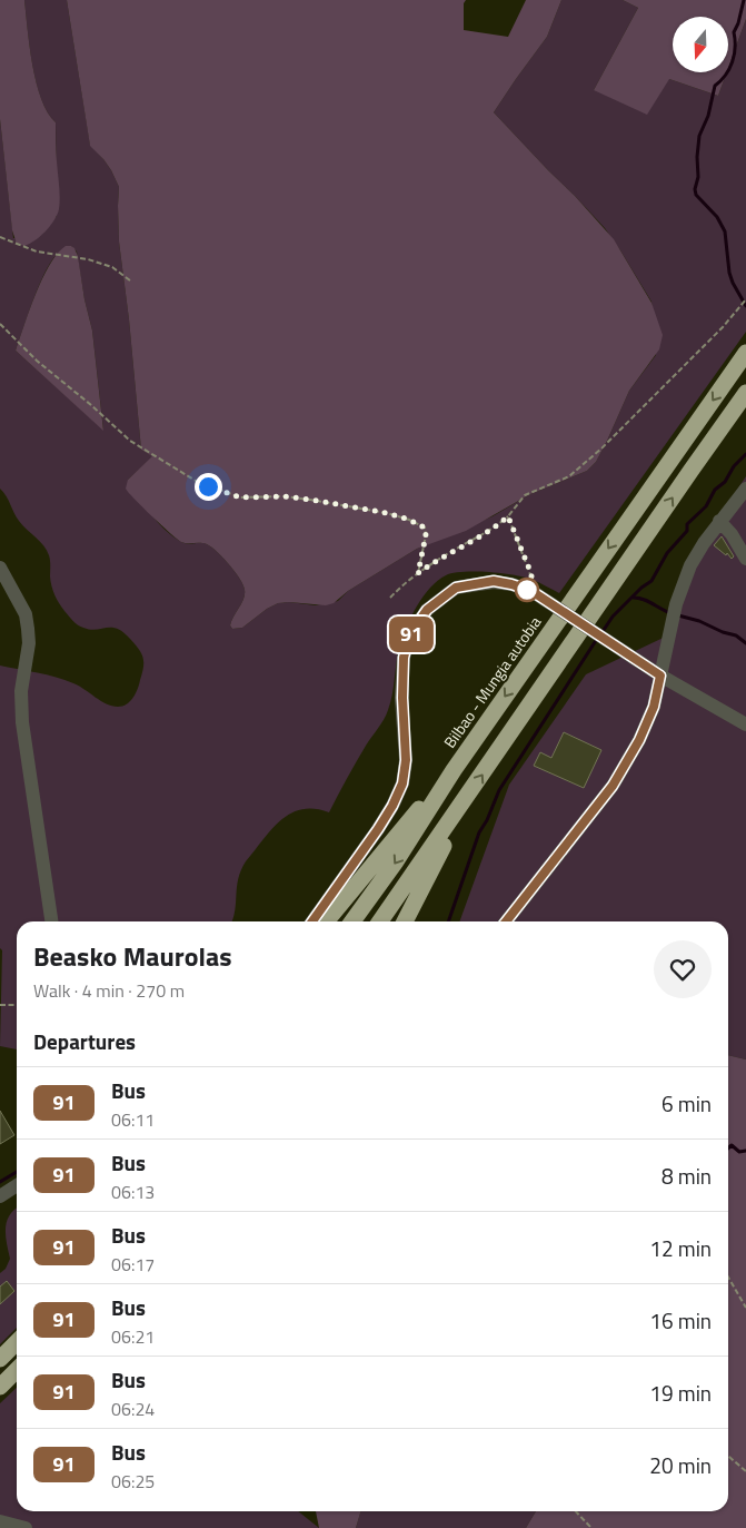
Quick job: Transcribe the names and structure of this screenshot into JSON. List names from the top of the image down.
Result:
{
  "streets": {
    "highway": ["Bilbao - Mungia autobia"]
  },
  "lines": ["bus line 91"],
  "north": "bottom",
  "page": {
    "on_map": "91",
    "heading": [
      ["Beasko Maurolas", "Walk · 4 min · 270 m"],
      "Departures"
    ],
    "list": [
      {
        "mark": "91",
        "name": "Bus",
        "note": "06:11",
        "value": "6 min"
      },
      {
        "mark": "91",
        "name": "Bus",
        "note": "06:13",
        "value": "8 min"
      },
      {
        "mark": "91",
        "name": "Bus",
        "note": "06:17",
        "value": "12 min"
      },
      {
        "mark": "91",
        "name": "Bus",
        "note": "06:21",
        "value": "16 min"
      },
      {
        "mark": "91",
        "name": "Bus",
        "note": "06:24",
        "value": "19 min"
      },
      {
        "mark": "91",
        "name": "Bus",
        "note": "06:25",
        "value": "20 min"
      }
    ]
  }
}
